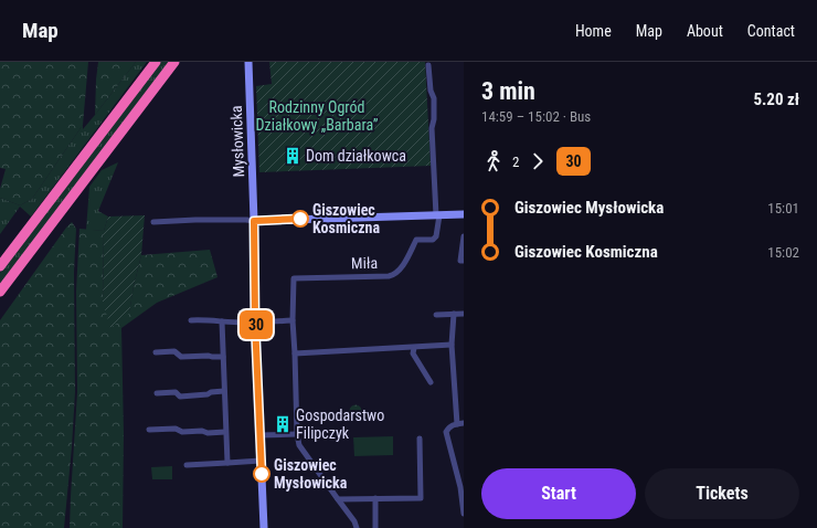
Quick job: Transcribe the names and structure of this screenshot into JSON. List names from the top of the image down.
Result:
{
  "streets": {
    "street": ["Mysłowicka", "Miła"]
  },
  "parks": ["Rodzinny Ogród Działkowy „Barbara”"],
  "places": {
    "building": ["Dom działkowca", "Gospodarstwo Filipczyk"],
    "other": ["Giszowiec Kosmiczna", "Giszowiec Mysłowicka"]
  },
  "lines": ["bus line 30"],
  "page": {
    "header": "Map",
    "nav": [
      "Home",
      "Map",
      "About",
      "Contact"
    ],
    "on_map": "30",
    "heading": ["3 min", "14:59 – 15:02 · Bus", "5.20 zł"],
    "legs": ["2", "30"],
    "list": [
      {
        "name": "Giszowiec Mysłowicka",
        "value": "15:01"
      },
      {
        "name": "Giszowiec Kosmiczna",
        "value": "15:02"
      }
    ],
    "buttons": ["Start", "Tickets"]
  }
}
